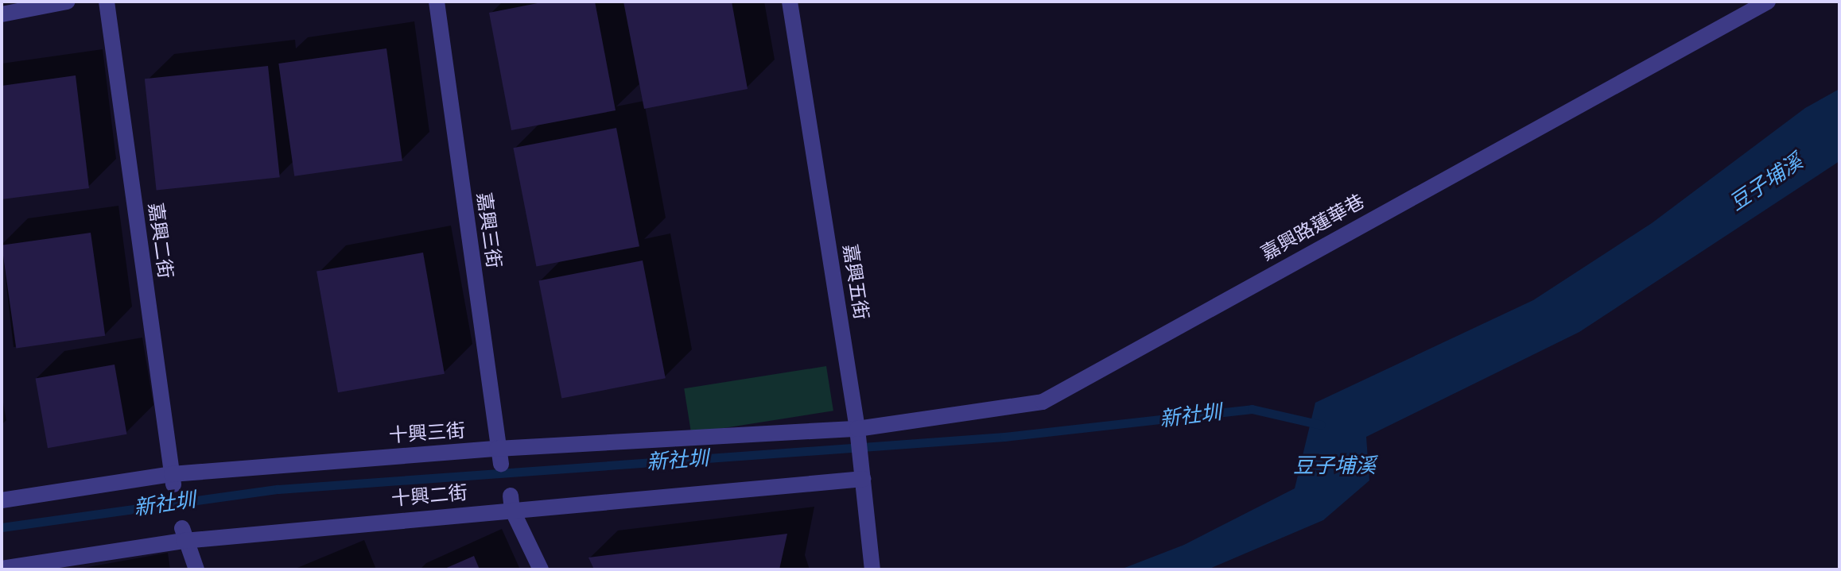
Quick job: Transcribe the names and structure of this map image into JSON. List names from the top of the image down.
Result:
{
  "streets": {
    "street": [
      "嘉興路蓮華巷",
      "嘉興三街",
      "嘉興二街",
      "嘉興五街",
      "十興三街",
      "十興二街"
    ]
  },
  "crossings": [
    ["嘉興路蓮華巷", "嘉興五街"],
    ["嘉興路蓮華巷", "十興三街"],
    ["嘉興三街", "十興三街"],
    ["嘉興二街", "十興三街"],
    ["嘉興五街", "十興三街"],
    ["嘉興五街", "十興二街"]
  ],
  "water": ["豆子埔溪", "新社圳"]
}
